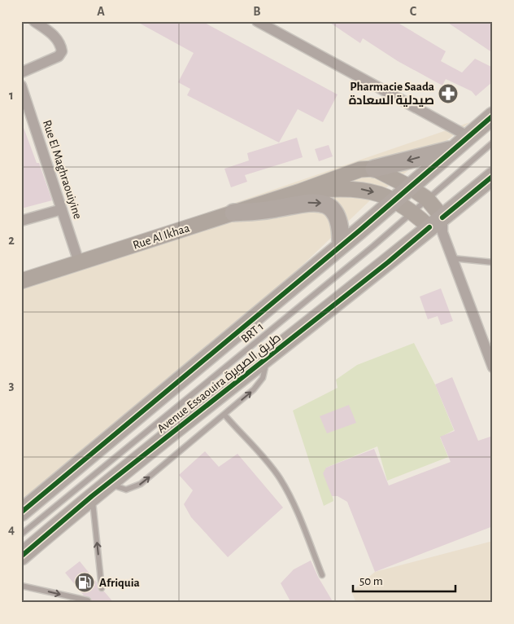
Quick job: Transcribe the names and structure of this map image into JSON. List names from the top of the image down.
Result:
{
  "streets": {
    "main road": ["Avenue Essaouira طريق الصويرة"],
    "street": ["Rue El Maghraouiyine", "Rue Al Ikhaa"],
    "lane": ["BRT 1"]
  },
  "crossings": [
    ["Rue El Maghraouiyine", "Rue Al Ikhaa"],
    ["Rue Al Ikhaa", "BRT 1"],
    ["Rue Al Ikhaa", "Avenue Essaouira طريق الصويرة"]
  ],
  "places": {
    "pharmacy": ["Pharmacie Saada صيدلية السعادة"],
    "fuel station": ["Afriquia"]
  },
  "scale_bar": "50 m",
  "grid": {
    "columns": ["A", "B", "C"],
    "rows": [
      "1",
      "2",
      "3",
      "4"
    ]
  }
}
